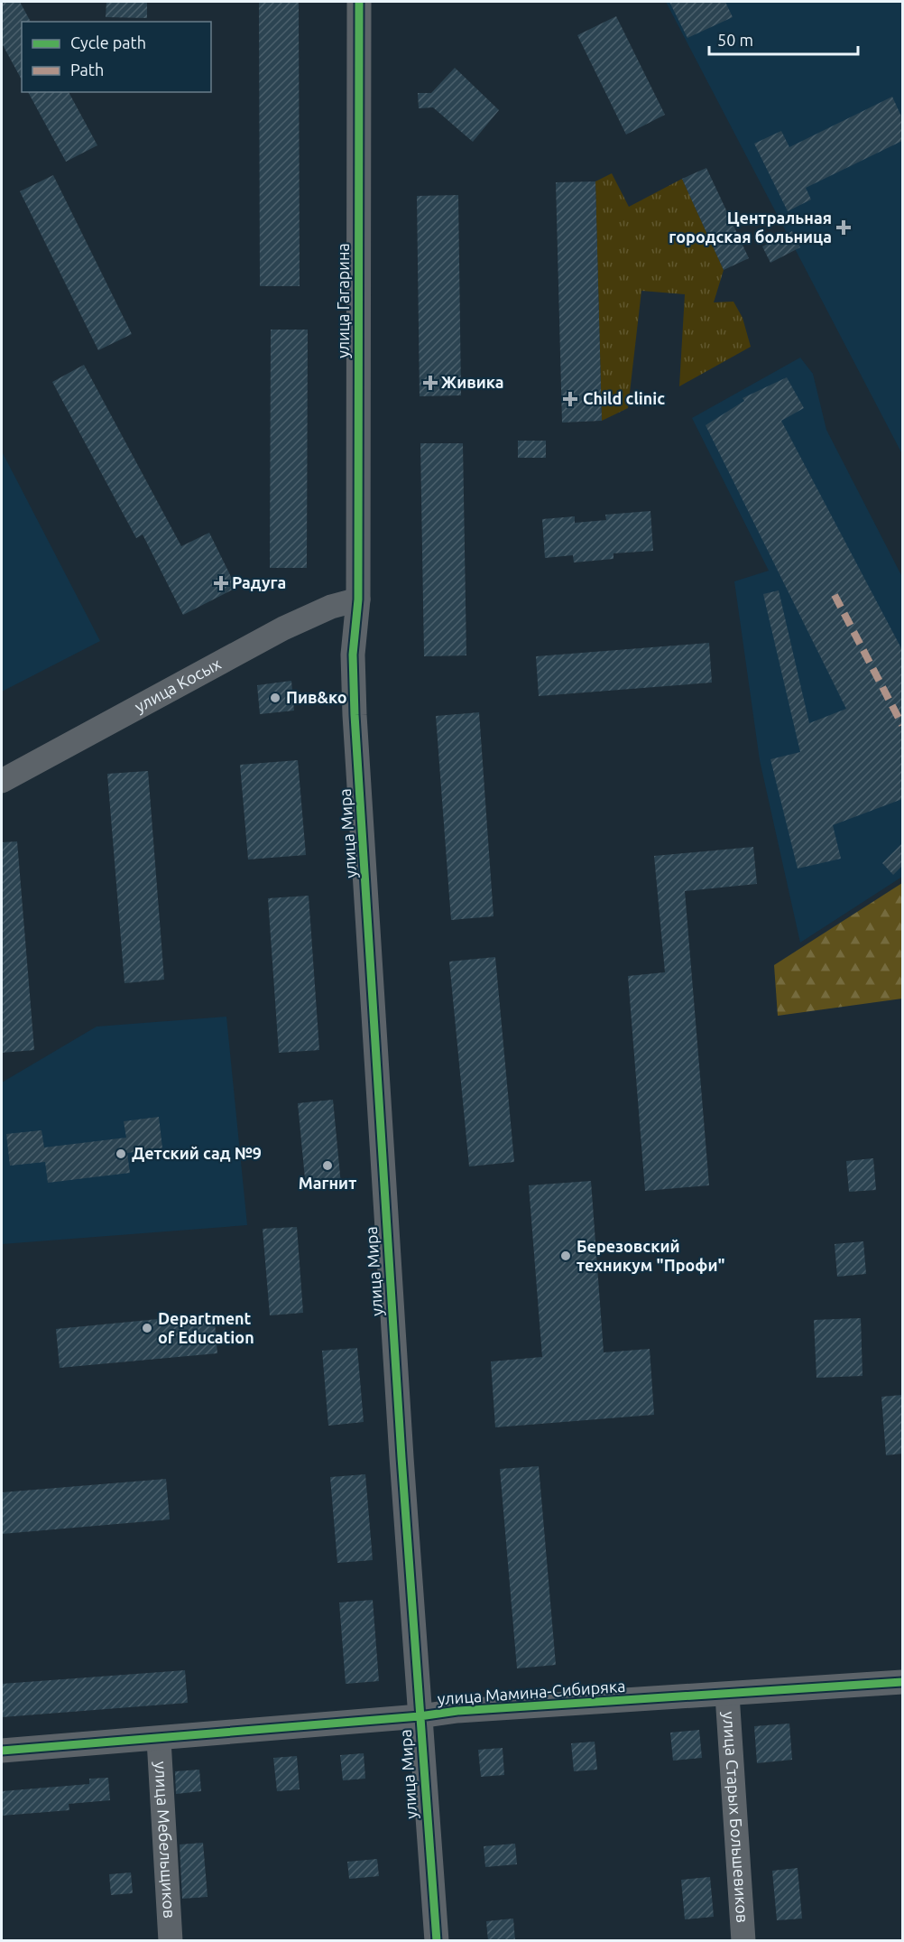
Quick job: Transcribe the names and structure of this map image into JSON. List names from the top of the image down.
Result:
{
  "streets": {
    "street": [
      "улица Гагарина",
      "улица Косых",
      "улица Мира",
      "улица Мамина-Сибиряка",
      "улица Старых Большевиков",
      "улица Мебельщиков"
    ]
  },
  "crossings": [
    ["улица Гагарина", "улица Косых"],
    ["улица Гагарина", "улица Мира"],
    ["улица Косых", "улица Мира"],
    ["улица Мира", "улица Мамина-Сибиряка"],
    ["улица Мамина-Сибиряка", "улица Старых Большевиков"],
    ["улица Мамина-Сибиряка", "улица Мебельщиков"]
  ],
  "places": {
    "health": [
      "Центральная городская больница",
      "Живика",
      "Child clinic",
      "Радуга"
    ],
    "other": [
      "Пив&ко",
      "Детский сад №9",
      "Магнит",
      "Березовский техникум \"Профи\"",
      "Department of Education"
    ]
  },
  "legend": ["Cycle path", "Path"],
  "scale_bar": "50 m"
}
